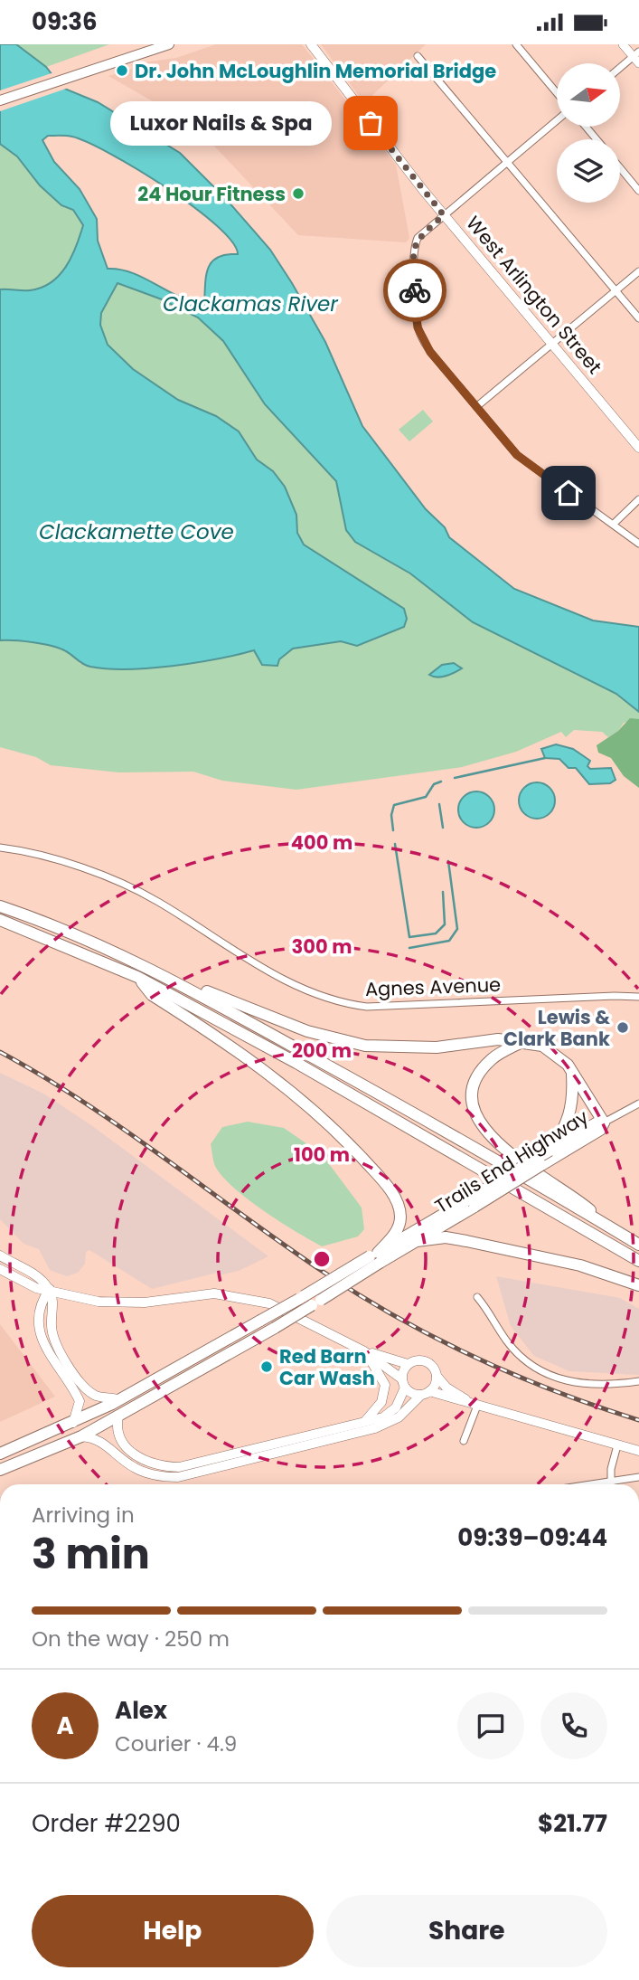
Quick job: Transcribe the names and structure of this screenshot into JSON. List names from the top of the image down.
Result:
{
  "streets": {
    "highway": ["Trails End Highway"],
    "main road": ["West Arlington Street"],
    "street": ["Agnes Avenue"]
  },
  "water": ["Clackamas River", "Clackamette Cove"],
  "places": [
    "Dr. John McLoughlin Memorial Bridge",
    "Luxor Nails & Spa",
    "24 Hour Fitness",
    "Lewis & Clark Bank",
    "Red Barn Car Wash"
  ],
  "north": "right",
  "page": {
    "status": "09:36",
    "bubble": "Luxor Nails & Spa",
    "heading": ["3 min", "Arriving in", "09:39–09:44"],
    "panel": [
      "Alex",
      "Courier · 4.9",
      "Order #2290",
      "$21.77"
    ],
    "bar": "On the way · 250 m",
    "round": "A",
    "buttons": ["Help", "Share"]
  },
  "rings": [
    "400 m",
    "300 m",
    "200 m",
    "100 m"
  ]
}
